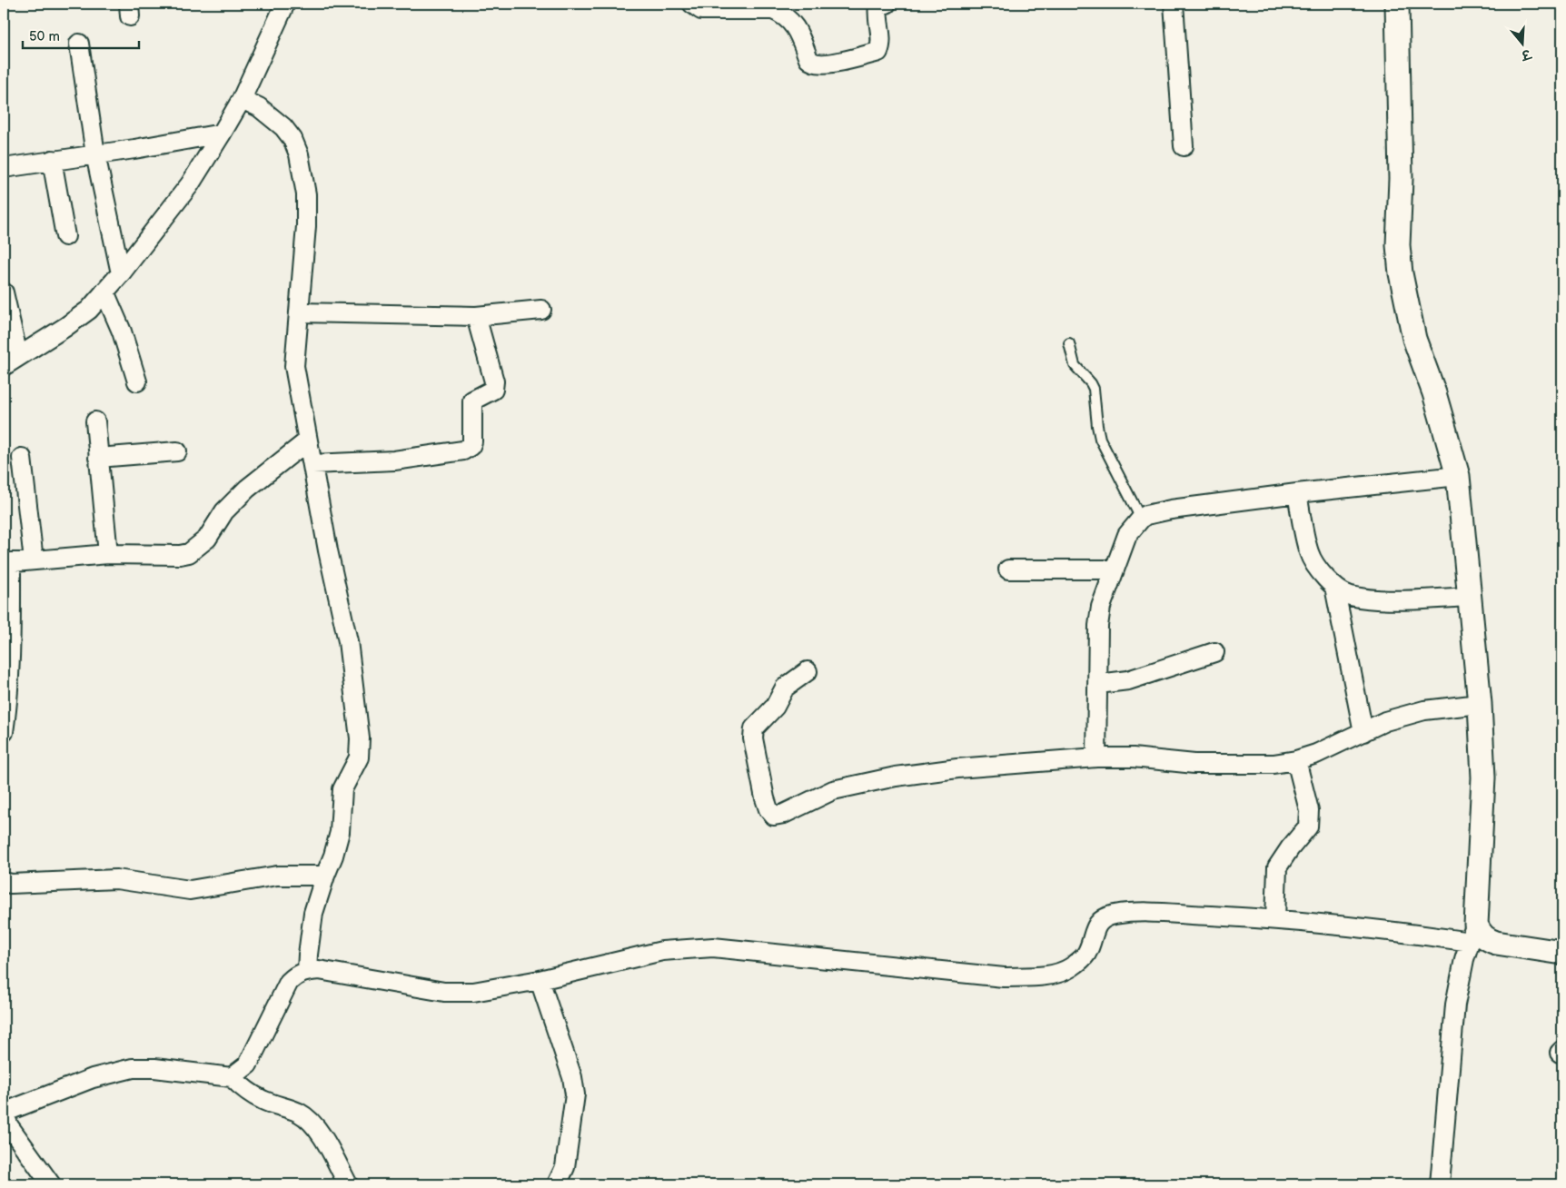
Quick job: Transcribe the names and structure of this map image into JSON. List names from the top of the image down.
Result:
{
  "scale_bar": "50 m",
  "north": "bottom"
}
